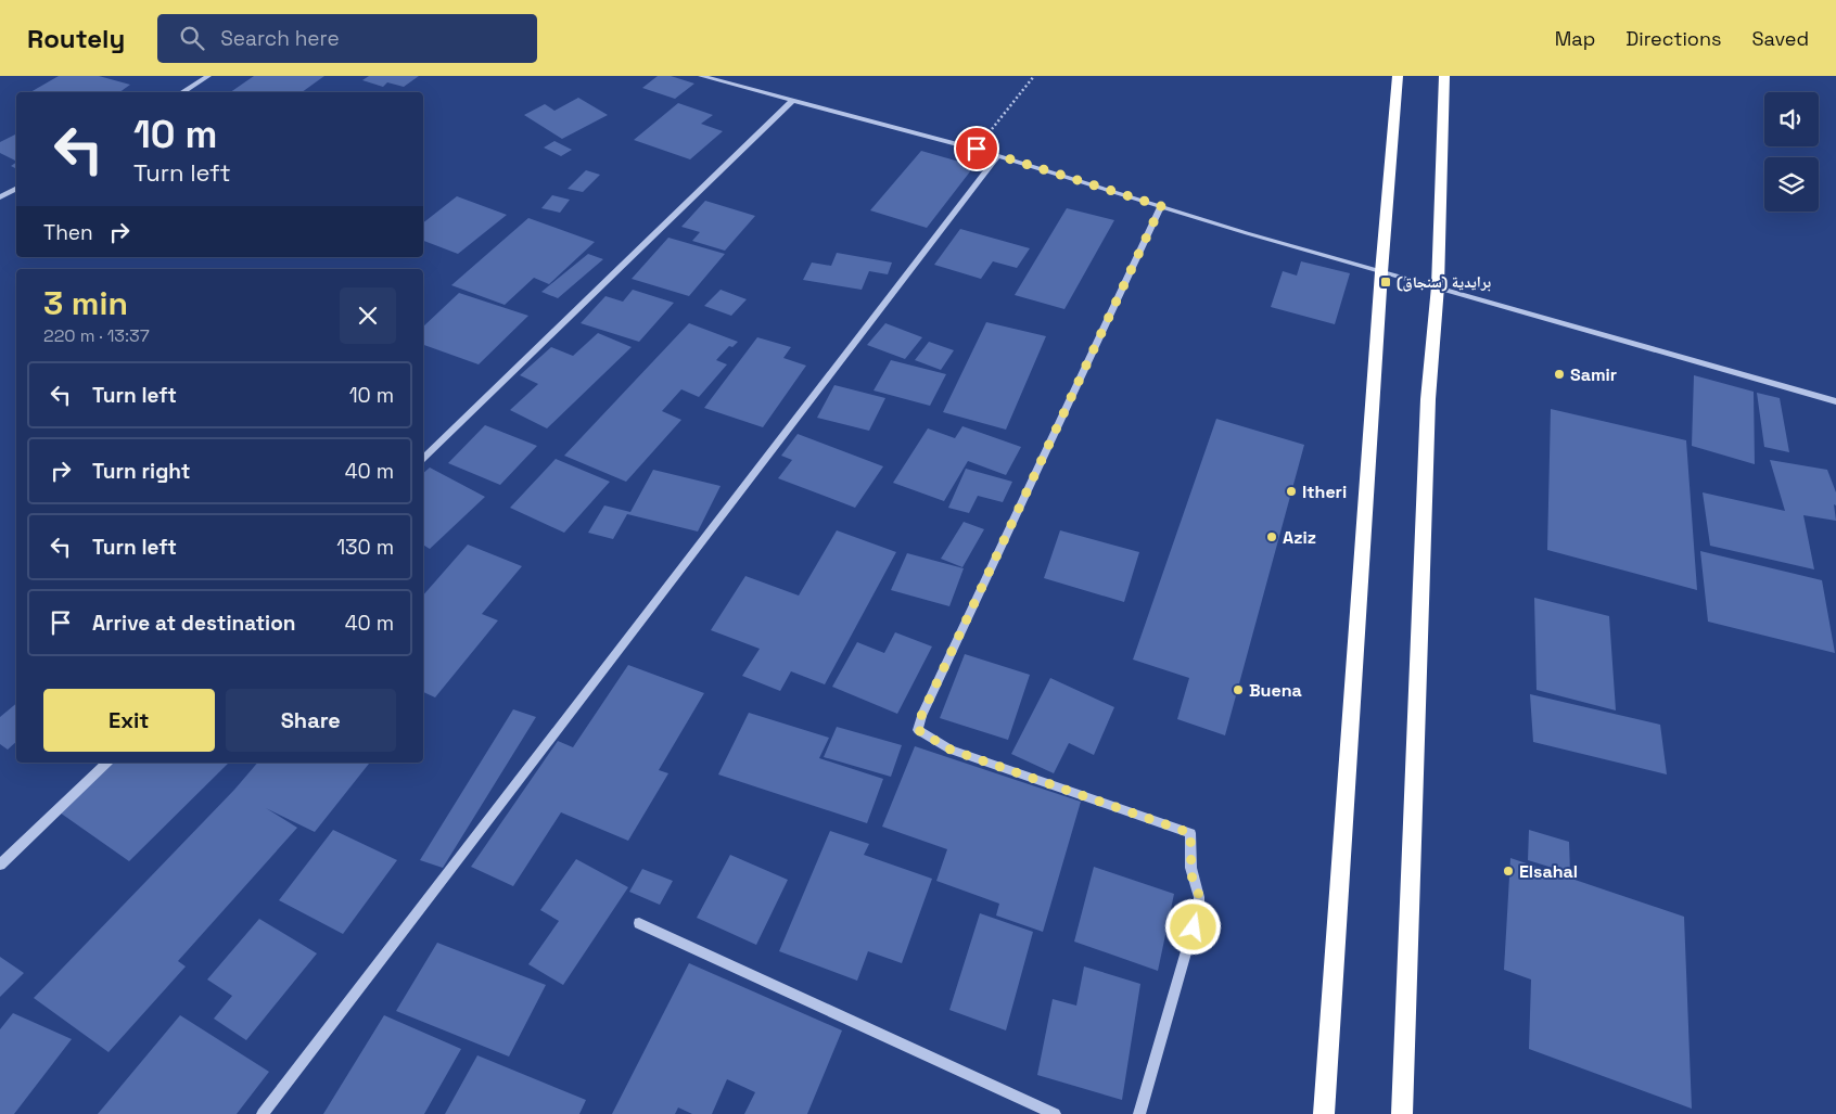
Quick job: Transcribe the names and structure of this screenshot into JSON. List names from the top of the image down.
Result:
{
  "places": {
    "transit": ["برايدية (سنجاق)"],
    "other": [
      "Samir",
      "Itheri",
      "Aziz",
      "Buena",
      "Elsahal"
    ]
  },
  "page": {
    "header": "Routely",
    "search": "Search here",
    "nav": ["Map", "Directions", "Saved"],
    "turn": ["10 m", "Turn left"],
    "then": "Then",
    "heading": ["3 min", "220 m · 13:37"],
    "list": [
      {
        "name": "Turn left",
        "value": "10 m"
      },
      {
        "name": "Turn right",
        "value": "40 m"
      },
      {
        "name": "Turn left",
        "value": "130 m"
      },
      {
        "name": "Arrive at destination",
        "value": "40 m"
      }
    ],
    "buttons": ["Exit", "Share"]
  }
}
